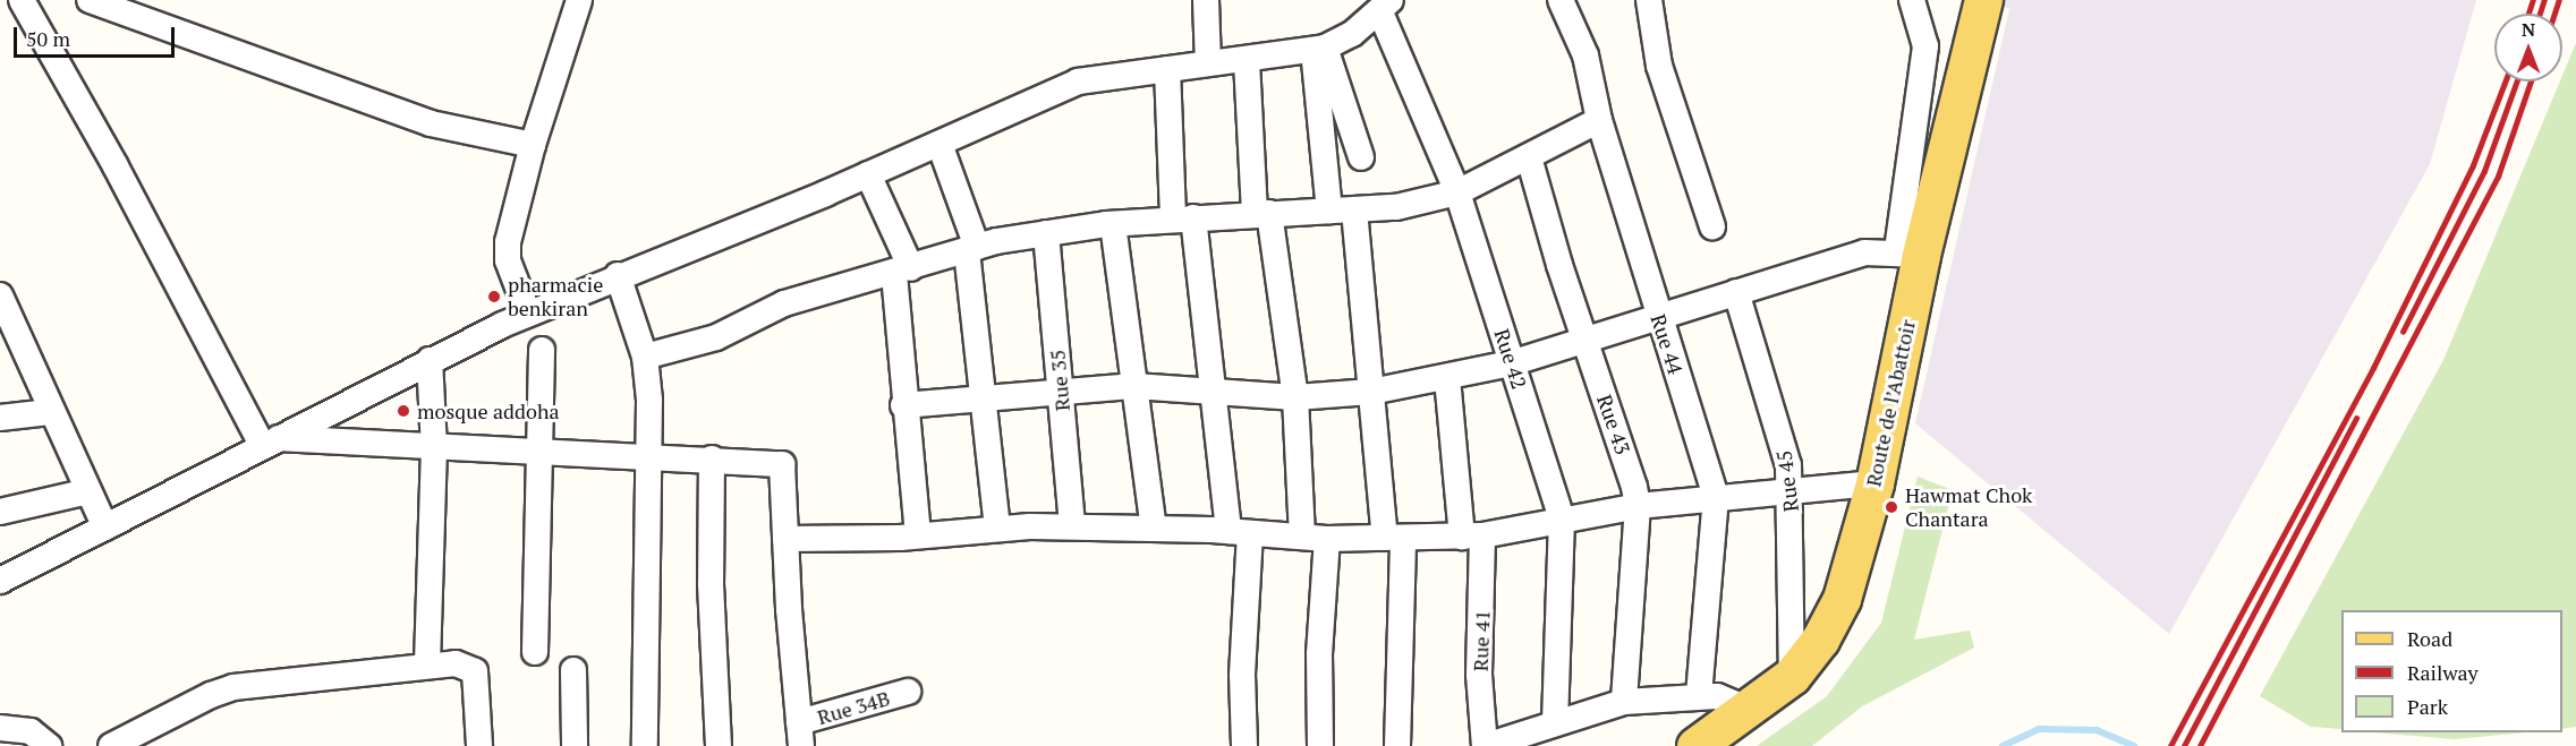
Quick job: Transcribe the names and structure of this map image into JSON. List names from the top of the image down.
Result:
{
  "streets": {
    "main road": ["Route de l’Abattoir"],
    "street": [
      "Rue 44",
      "Rue 42",
      "Rue 35",
      "Rue 43",
      "Rue 45",
      "Rue 41",
      "Rue 34B"
    ]
  },
  "crossings": [
    ["Route de l’Abattoir", "Rue 45"]
  ],
  "places": ["pharmacie benkiran", "mosque addoha", "Hawmat Chok Chantara"],
  "legend": ["Road", "Railway", "Park"],
  "scale_bar": "50 m",
  "north": "top"
}
